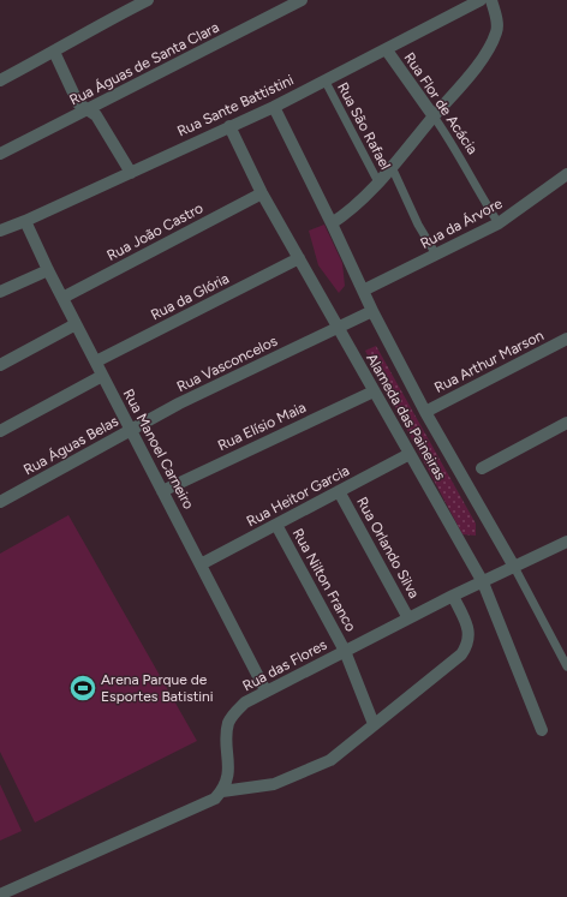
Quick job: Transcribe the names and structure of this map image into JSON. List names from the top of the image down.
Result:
{
  "streets": {
    "street": [
      "Rua Águas de Santa Clara",
      "Rua Flor de Acácia",
      "Rua Sante Battistini",
      "Rua da Árvore",
      "Rua João Castro",
      "Rua da Glória",
      "Rua Arthur Marson",
      "Rua Vasconcelos",
      "Alameda das Paineiras",
      "Rua Elísio Maia",
      "Rua Águas Belas",
      "Rua Manoel Carneiro",
      "Rua Heitor Garcia",
      "Rua Orlando Silva",
      "Rua Nilton Franco",
      "Rua das Flores"
    ],
    "lane": ["Rua São Rafael"]
  },
  "crossings": [
    ["Rua Flor de Acácia", "Rua Sante Battistini"],
    ["Rua Flor de Acácia", "Rua da Árvore"],
    ["Rua Sante Battistini", "Rua São Rafael"],
    ["Rua Sante Battistini", "Alameda das Paineiras"],
    ["Rua Sante Battistini", "Rua Manoel Carneiro"],
    ["Rua da Árvore", "Alameda das Paineiras"],
    ["Rua João Castro", "Alameda das Paineiras"],
    ["Rua João Castro", "Rua Manoel Carneiro"],
    ["Rua da Glória", "Alameda das Paineiras"],
    ["Rua da Glória", "Rua Manoel Carneiro"],
    ["Rua Arthur Marson", "Alameda das Paineiras"],
    ["Rua Vasconcelos", "Alameda das Paineiras"],
    ["Rua Vasconcelos", "Rua Águas Belas"],
    ["Rua Vasconcelos", "Rua Manoel Carneiro"],
    ["Alameda das Paineiras", "Rua Elísio Maia"],
    ["Alameda das Paineiras", "Rua Heitor Garcia"],
    ["Alameda das Paineiras", "Rua das Flores"],
    ["Rua Elísio Maia", "Rua Manoel Carneiro"],
    ["Rua Águas Belas", "Rua Manoel Carneiro"],
    ["Rua Manoel Carneiro", "Rua Heitor Garcia"],
    ["Rua Manoel Carneiro", "Rua das Flores"],
    ["Rua Heitor Garcia", "Rua Orlando Silva"],
    ["Rua Heitor Garcia", "Rua Nilton Franco"],
    ["Rua Orlando Silva", "Rua das Flores"],
    ["Rua Nilton Franco", "Rua das Flores"]
  ],
  "places": {
    "sports": ["Arena Parque de Esportes Batistini"]
  }
}
